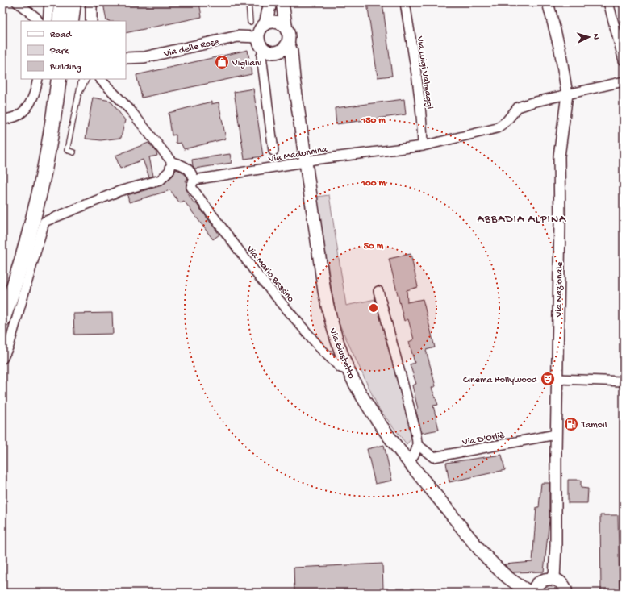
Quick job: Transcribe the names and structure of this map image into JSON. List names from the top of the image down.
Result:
{
  "streets": {
    "main road": ["Via Giustetto"],
    "street": [
      "Via delle Rose",
      "Via Luigi Valmaggi",
      "Via Madonnina",
      "Via Mario Bassino",
      "Via Nazionale",
      "Via D'Orliè"
    ]
  },
  "crossings": [
    ["Via delle Rose", "Via Giustetto"],
    ["Via Luigi Valmaggi", "Via Madonnina"],
    ["Via Madonnina", "Via Mario Bassino"],
    ["Via Madonnina", "Via Nazionale"],
    ["Via Madonnina", "Via Giustetto"],
    ["Via Mario Bassino", "Via Giustetto"],
    ["Via Nazionale", "Via D'Orliè"]
  ],
  "districts": ["ABBADIA ALPINA"],
  "places": {
    "shop": ["Vigliani"],
    "theatre": ["Cinema Hollywood"],
    "fuel station": ["Tamoil"]
  },
  "legend": ["Road", "Park", "Building"],
  "north": "right",
  "rings": ["150 m", "100 m", "50 m"]
}
